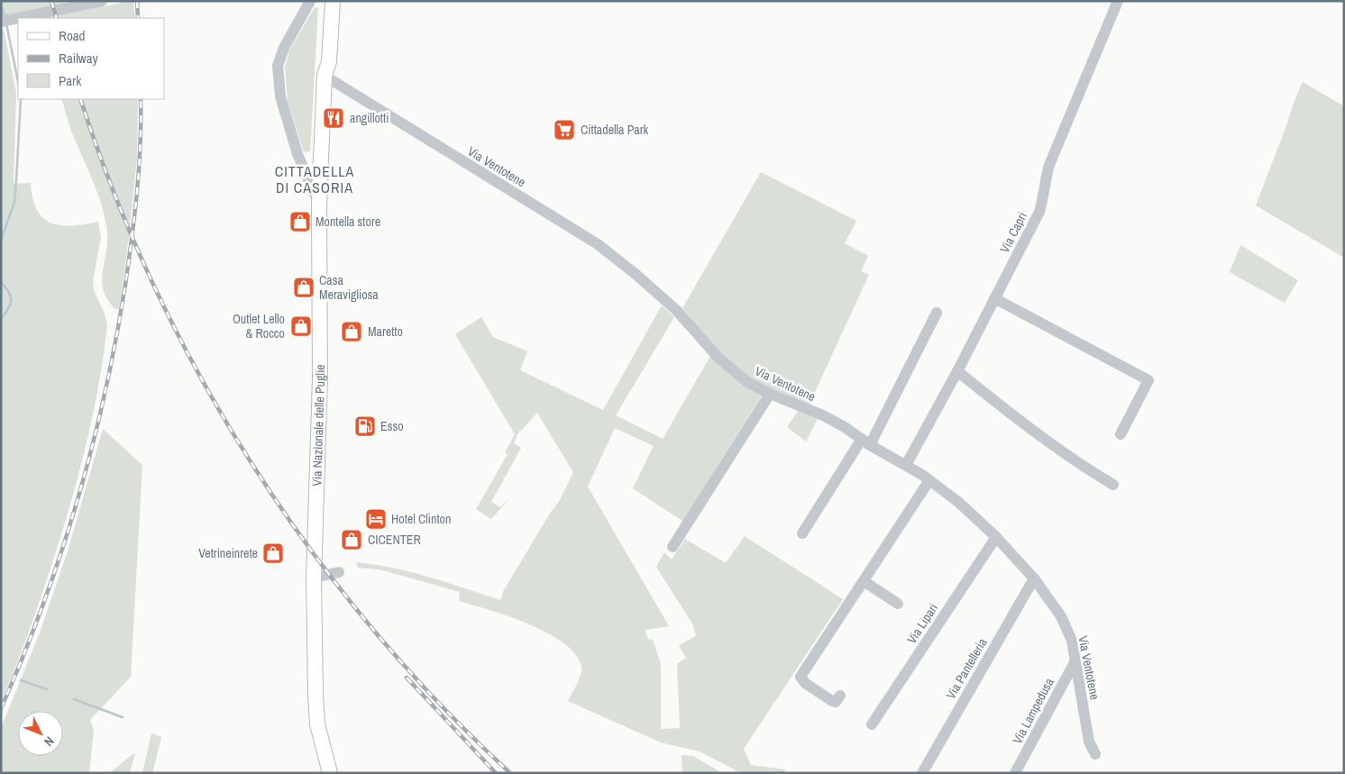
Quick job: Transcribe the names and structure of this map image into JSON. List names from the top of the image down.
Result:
{
  "streets": {
    "main road": ["Via Nazionale delle Puglie"],
    "street": [
      "Via Ventotene",
      "Via Capri",
      "Via Lipari",
      "Via Pantelleria",
      "Via Lampedusa"
    ]
  },
  "crossings": [
    ["Via Ventotene", "Via Capri"],
    ["Via Ventotene", "Via Nazionale delle Puglie"],
    ["Via Ventotene", "Via Lipari"],
    ["Via Ventotene", "Via Pantelleria"],
    ["Via Ventotene", "Via Lampedusa"]
  ],
  "districts": ["CITTADELLA DI CASORIA"],
  "places": {
    "restaurant": ["angillotti"],
    "supermarket": ["Cittadella Park"],
    "shop": [
      "Montella store",
      "Casa Meravigliosa",
      "Outlet Lello & Rocco",
      "Maretto",
      "CICENTER",
      "Vetrineinrete"
    ],
    "fuel station": ["Esso"],
    "hotel": ["Hotel Clinton"]
  },
  "legend": ["Road", "Railway", "Park"],
  "north": "bottom right"
}
